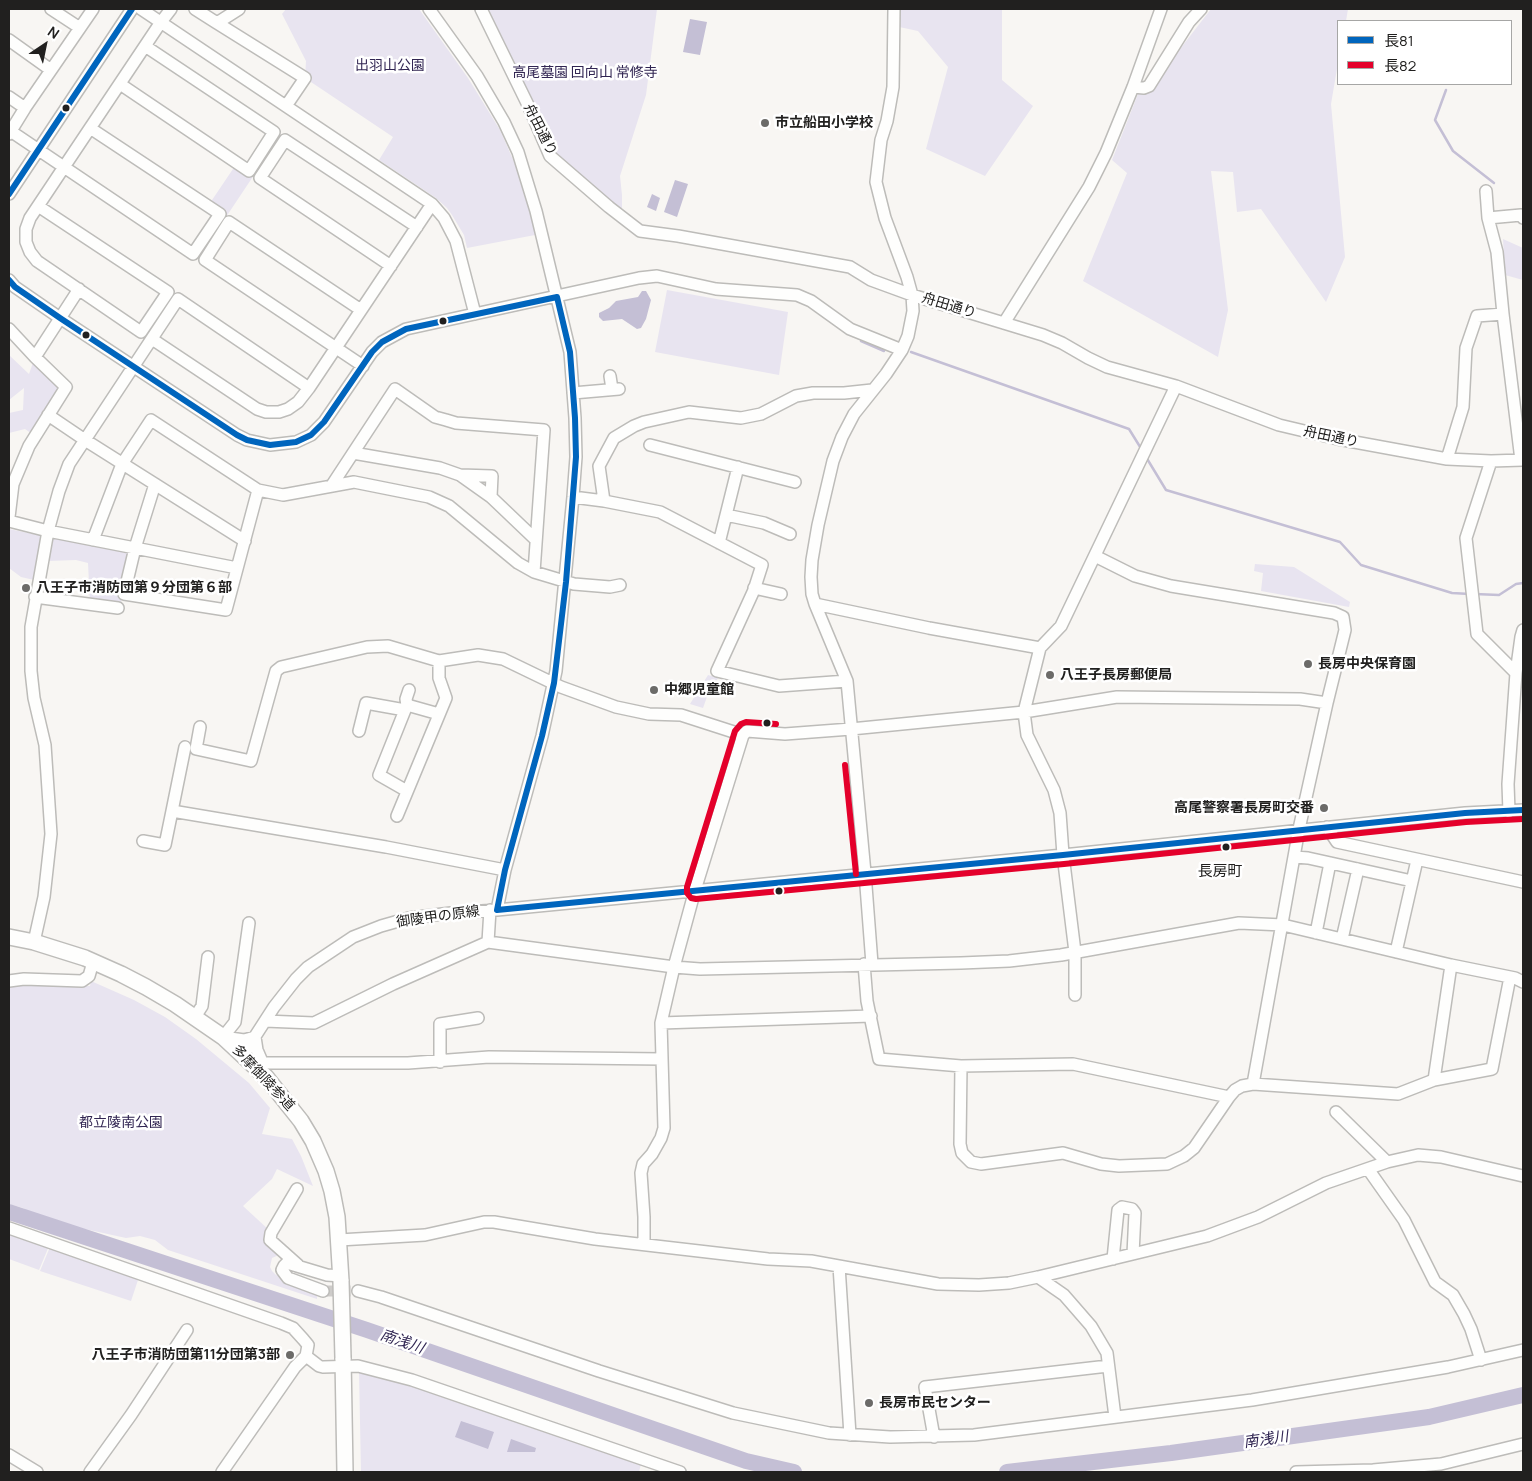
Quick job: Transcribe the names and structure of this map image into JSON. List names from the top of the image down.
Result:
{
  "streets": {
    "main road": ["多摩御陵参道"],
    "street": ["舟田通り", "御陵甲の原線"]
  },
  "crossings": [
    ["御陵甲の原線", "多摩御陵参道"]
  ],
  "districts": ["長房町"],
  "water": ["南浅川"],
  "parks": ["出羽山公園", "高尾墓園 回向山 常修寺", "都立陵南公園"],
  "places": [
    "市立船田小学校",
    "八王子市消防団第９分団第６部",
    "長房中央保育園",
    "八王子長房郵便局",
    "中郷児童館",
    "高尾警察署長房町交番",
    "八王子市消防団第11分団第3部",
    "長房市民センター"
  ],
  "lines": ["transit line 長81", "transit line 長82"],
  "legend": ["長81", "長82"],
  "north": "top right"
}
